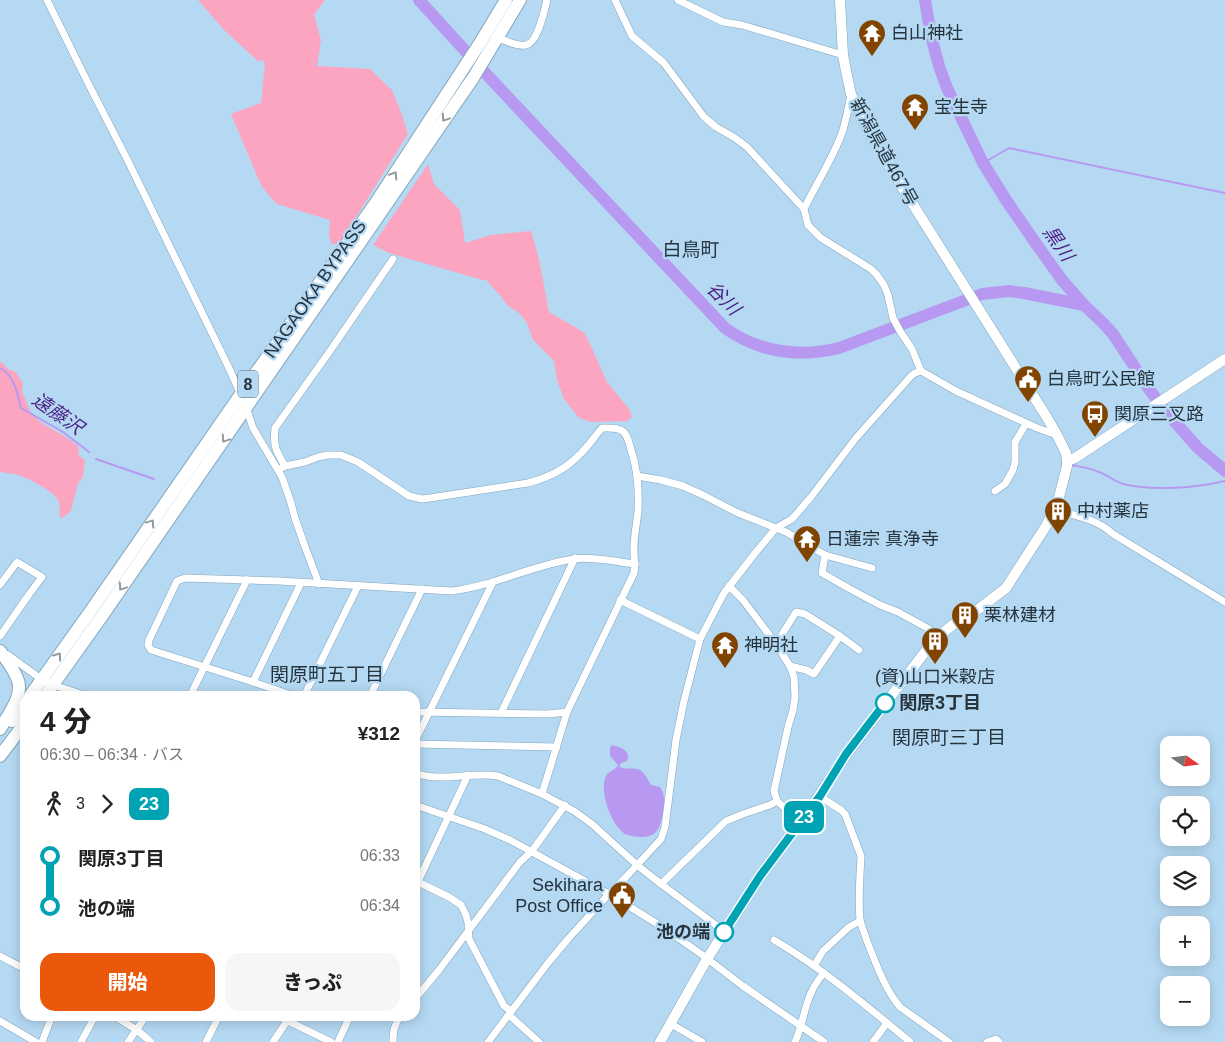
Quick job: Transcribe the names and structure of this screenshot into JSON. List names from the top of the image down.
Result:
{
  "streets": {
    "highway": ["NAGAOKA BYPASS", "8"],
    "main road": ["新潟県道467号"]
  },
  "districts": ["白鳥町", "関原町五丁目", "関原町三丁目"],
  "water": ["黒川", "谷川", "遠藤沢"],
  "places": {
    "temple": [
      "白山神社",
      "宝生寺",
      "日蓮宗 真浄寺",
      "神明社"
    ],
    "public building": ["白鳥町公民館", "Sekihara Post Office"],
    "bus stop": ["関原三叉路"],
    "building": ["中村薬店", "栗林建材", "(資)山口米穀店"],
    "other": ["関原3丁目", "池の端"]
  },
  "lines": ["bus line 23"],
  "north": "right",
  "page": {
    "on_map": "23",
    "heading": ["4 分", "06:30 – 06:34 · バス", "¥312"],
    "map_buttons": ["+", "−"],
    "legs": ["3", "23"],
    "list": [
      {
        "name": "関原3丁目",
        "value": "06:33"
      },
      {
        "name": "池の端",
        "value": "06:34"
      }
    ],
    "buttons": ["開始", "きっぷ"]
  }
}
